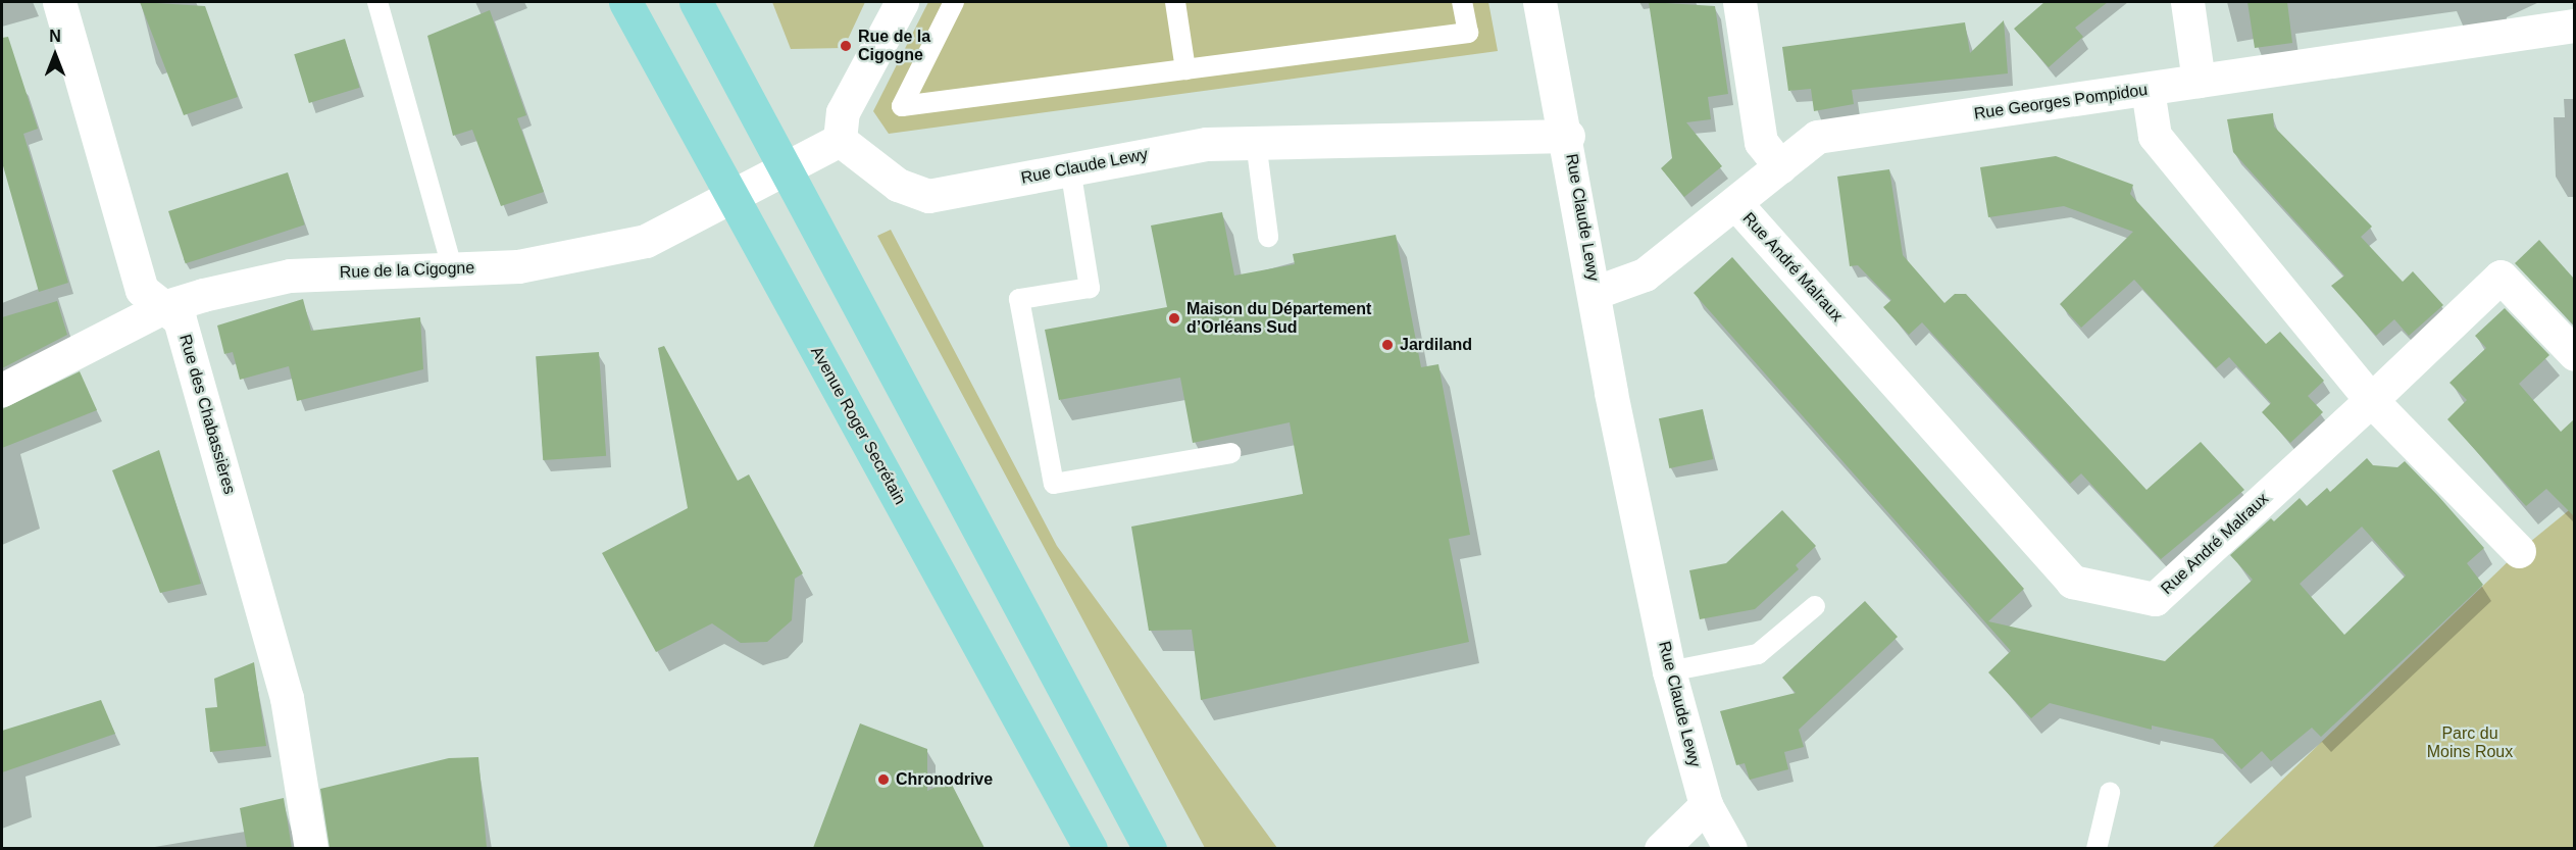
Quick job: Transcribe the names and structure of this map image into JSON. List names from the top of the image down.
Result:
{
  "streets": {
    "main road": ["Avenue Roger Secrétain"],
    "street": [
      "Rue Georges Pompidou",
      "Rue Claude Lewy",
      "Rue André Malraux",
      "Rue de la Cigogne",
      "Rue des Chabassières"
    ]
  },
  "crossings": [
    ["Rue Georges Pompidou", "Rue Claude Lewy"],
    ["Rue Georges Pompidou", "Rue André Malraux"],
    ["Rue Claude Lewy", "Rue de la Cigogne"],
    ["Rue de la Cigogne", "Rue des Chabassières"],
    ["Rue de la Cigogne", "Avenue Roger Secrétain"]
  ],
  "parks": ["Parc du Moins Roux"],
  "places": [
    "Rue de la Cigogne",
    "Maison du Département d’Orléans Sud",
    "Jardiland",
    "Chronodrive"
  ],
  "north": "top"
}
